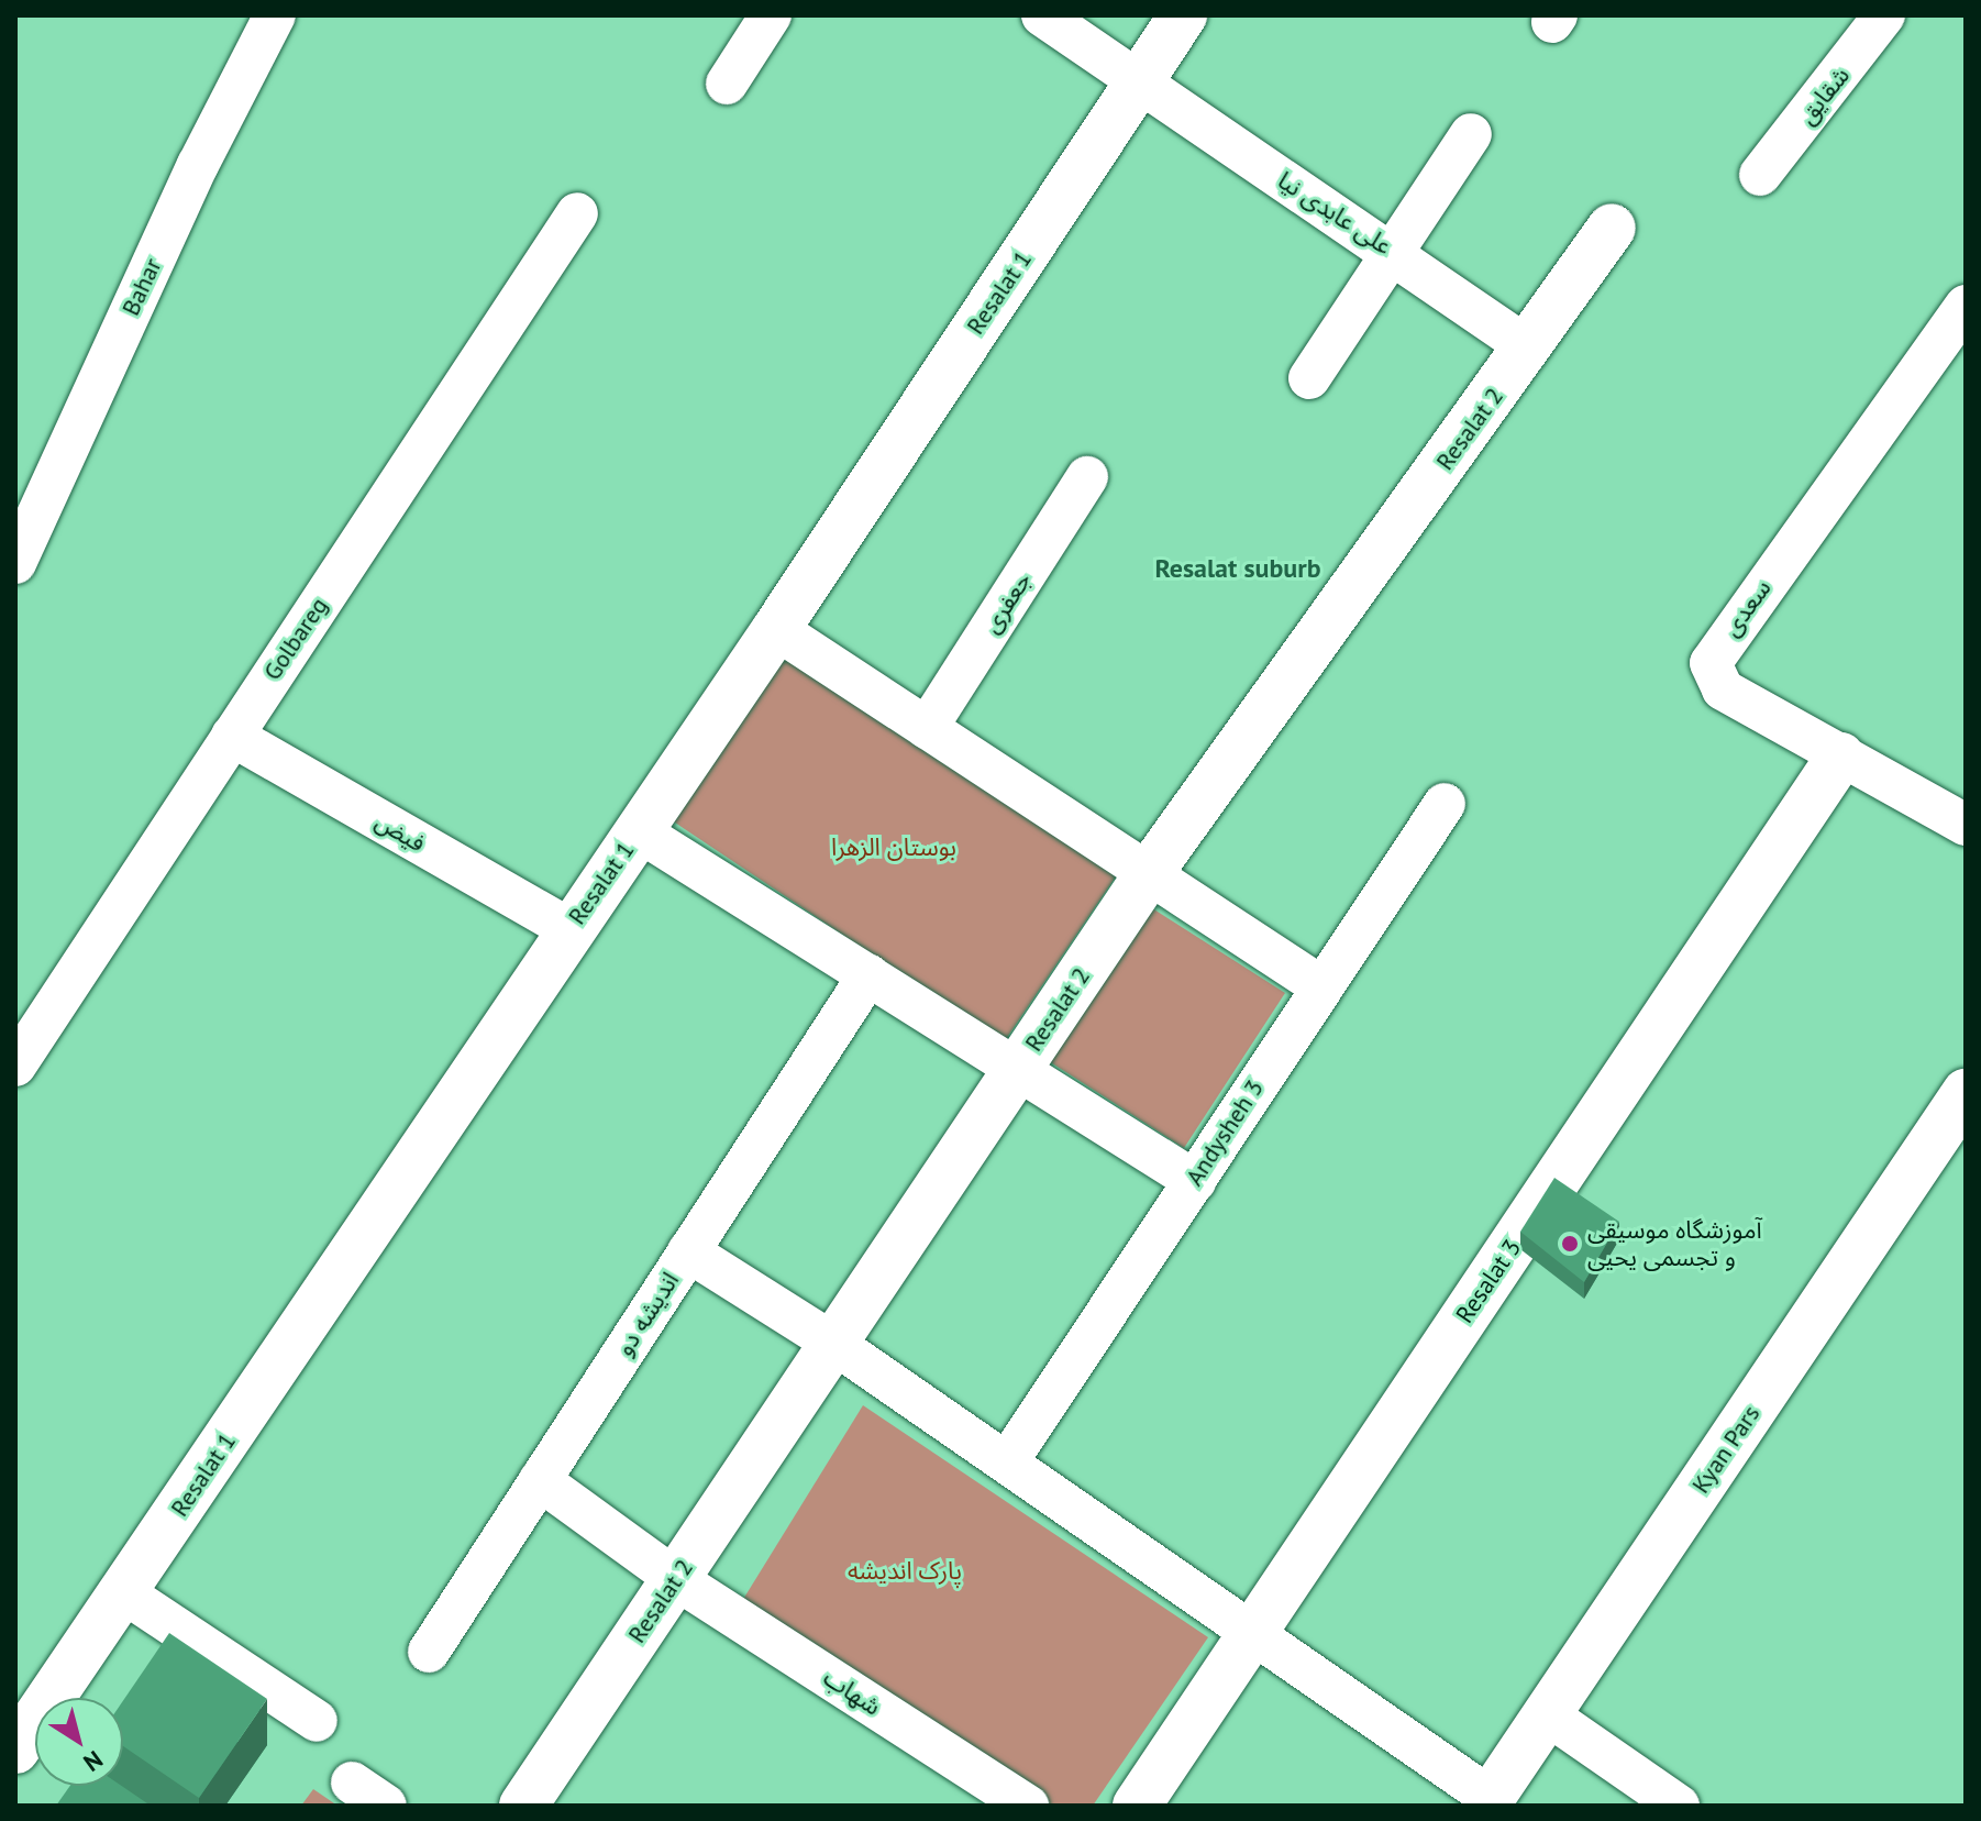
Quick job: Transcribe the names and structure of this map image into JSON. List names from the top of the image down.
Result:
{
  "streets": {
    "street": [
      "شقایق",
      "علی عابدی نیا",
      "Bahar",
      "Resalat 1",
      "Resalat 2",
      "جعفری",
      "سعدی",
      "Golbareg",
      "فیض",
      "Andysheh 3",
      "Resalat 3",
      "اندیشه دو",
      "Kyan Pars",
      "شهاب"
    ]
  },
  "crossings": [
    ["علی عابدی نیا", "Resalat 1"],
    ["علی عابدی نیا", "Resalat 2"],
    ["Resalat 1", "فیض"],
    ["Resalat 2", "شهاب"],
    ["سعدی", "Resalat 3"],
    ["Golbareg", "فیض"],
    ["اندیشه دو", "شهاب"]
  ],
  "districts": ["Resalat suburb"],
  "parks": ["بوستان الزهرا", "پارک اندیشه"],
  "places": ["آموزشگاه موسیقی و تجسمی یحیی"],
  "north": "bottom right"
}
